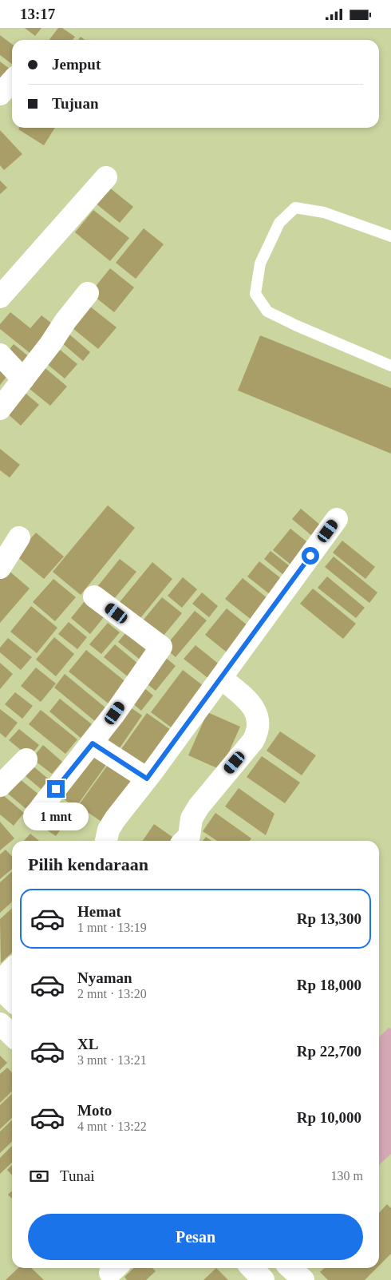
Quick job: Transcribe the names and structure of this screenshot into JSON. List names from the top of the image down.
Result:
{
  "page": {
    "status": "13:17",
    "banner": ["Jemput", "Tujuan"],
    "bubble": "1 mnt",
    "heading": "Pilih kendaraan",
    "list": [
      {
        "name": "Hemat",
        "note": "1 mnt · 13:19",
        "value": "Rp 13,300"
      },
      {
        "name": "Nyaman",
        "note": "2 mnt · 13:20",
        "value": "Rp 18,000"
      },
      {
        "name": "XL",
        "note": "3 mnt · 13:21",
        "value": "Rp 22,700"
      },
      {
        "name": "Moto",
        "note": "4 mnt · 13:22",
        "value": "Rp 10,000"
      }
    ],
    "pay": ["Tunai", "130 m"],
    "buttons": "Pesan"
  }
}
